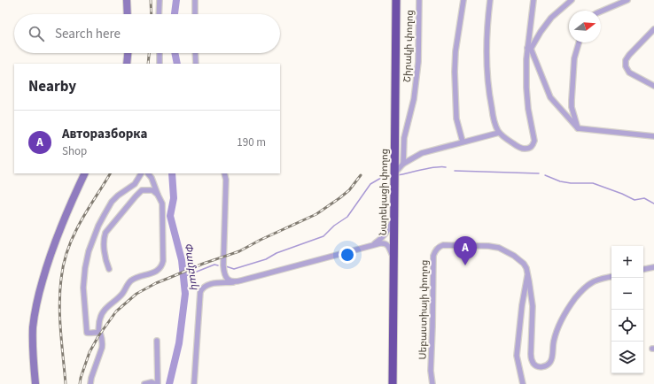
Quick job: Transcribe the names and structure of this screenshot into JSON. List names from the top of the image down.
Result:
{
  "streets": {
    "highway": ["Նարեկացի փողոց"],
    "street": ["Շիրակի փողոց", "Սեբաստիայի փողոց"]
  },
  "water": ["Փամբակ"],
  "north": "right",
  "page": {
    "search": "Search here",
    "heading": "Nearby",
    "list": [
      {
        "mark": "A",
        "name": "Авторазборка",
        "note": "Shop",
        "value": "190 m"
      }
    ],
    "pins": "A",
    "map_buttons": ["+", "−"]
  }
}
